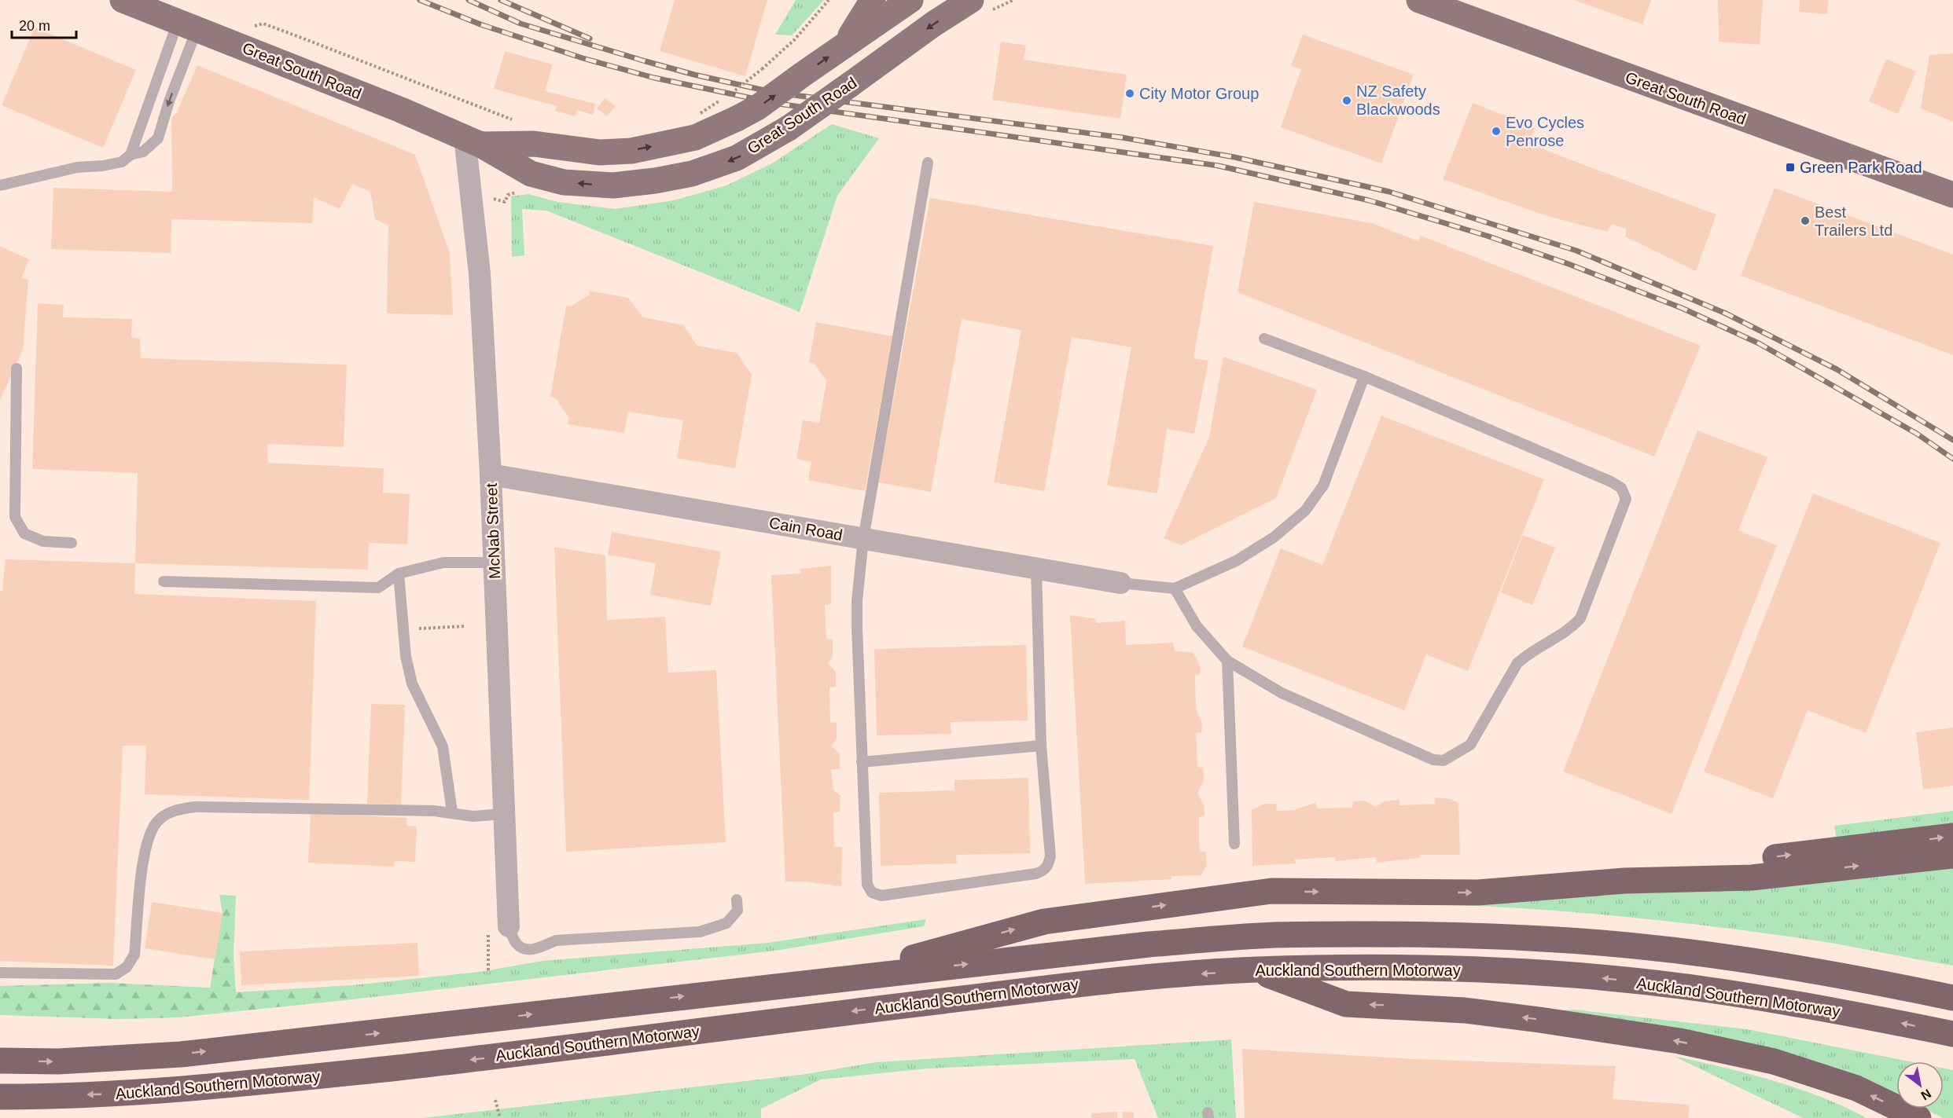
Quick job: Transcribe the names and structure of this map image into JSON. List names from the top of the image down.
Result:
{
  "streets": {
    "highway": ["Auckland Southern Motorway"],
    "main road": ["Great South Road"],
    "street": ["Cain Road", "McNab Street"]
  },
  "crossings": [
    ["Great South Road", "McNab Street"],
    ["Cain Road", "McNab Street"]
  ],
  "places": {
    "other": [
      "City Motor Group",
      "NZ Safety Blackwoods",
      "Evo Cycles Penrose",
      "Best Trailers Ltd"
    ],
    "transit": ["Green Park Road"]
  },
  "scale_bar": "20 m",
  "north": "bottom right"
}
